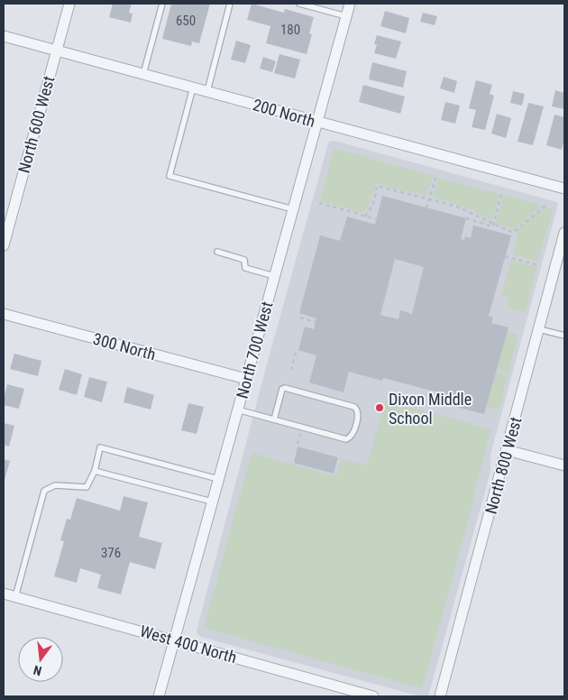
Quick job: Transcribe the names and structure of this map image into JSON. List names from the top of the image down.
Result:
{
  "streets": {
    "street": [
      "200 North",
      "North 600 West",
      "300 North",
      "North 700 West",
      "North 800 West",
      "West 400 North"
    ]
  },
  "crossings": [
    ["200 North", "North 600 West"],
    ["200 North", "North 700 West"],
    ["300 North", "North 700 West"],
    ["North 700 West", "West 400 North"]
  ],
  "places": ["Dixon Middle School"],
  "house_numbers": ["650", "180", "376"],
  "north": "bottom"
}
